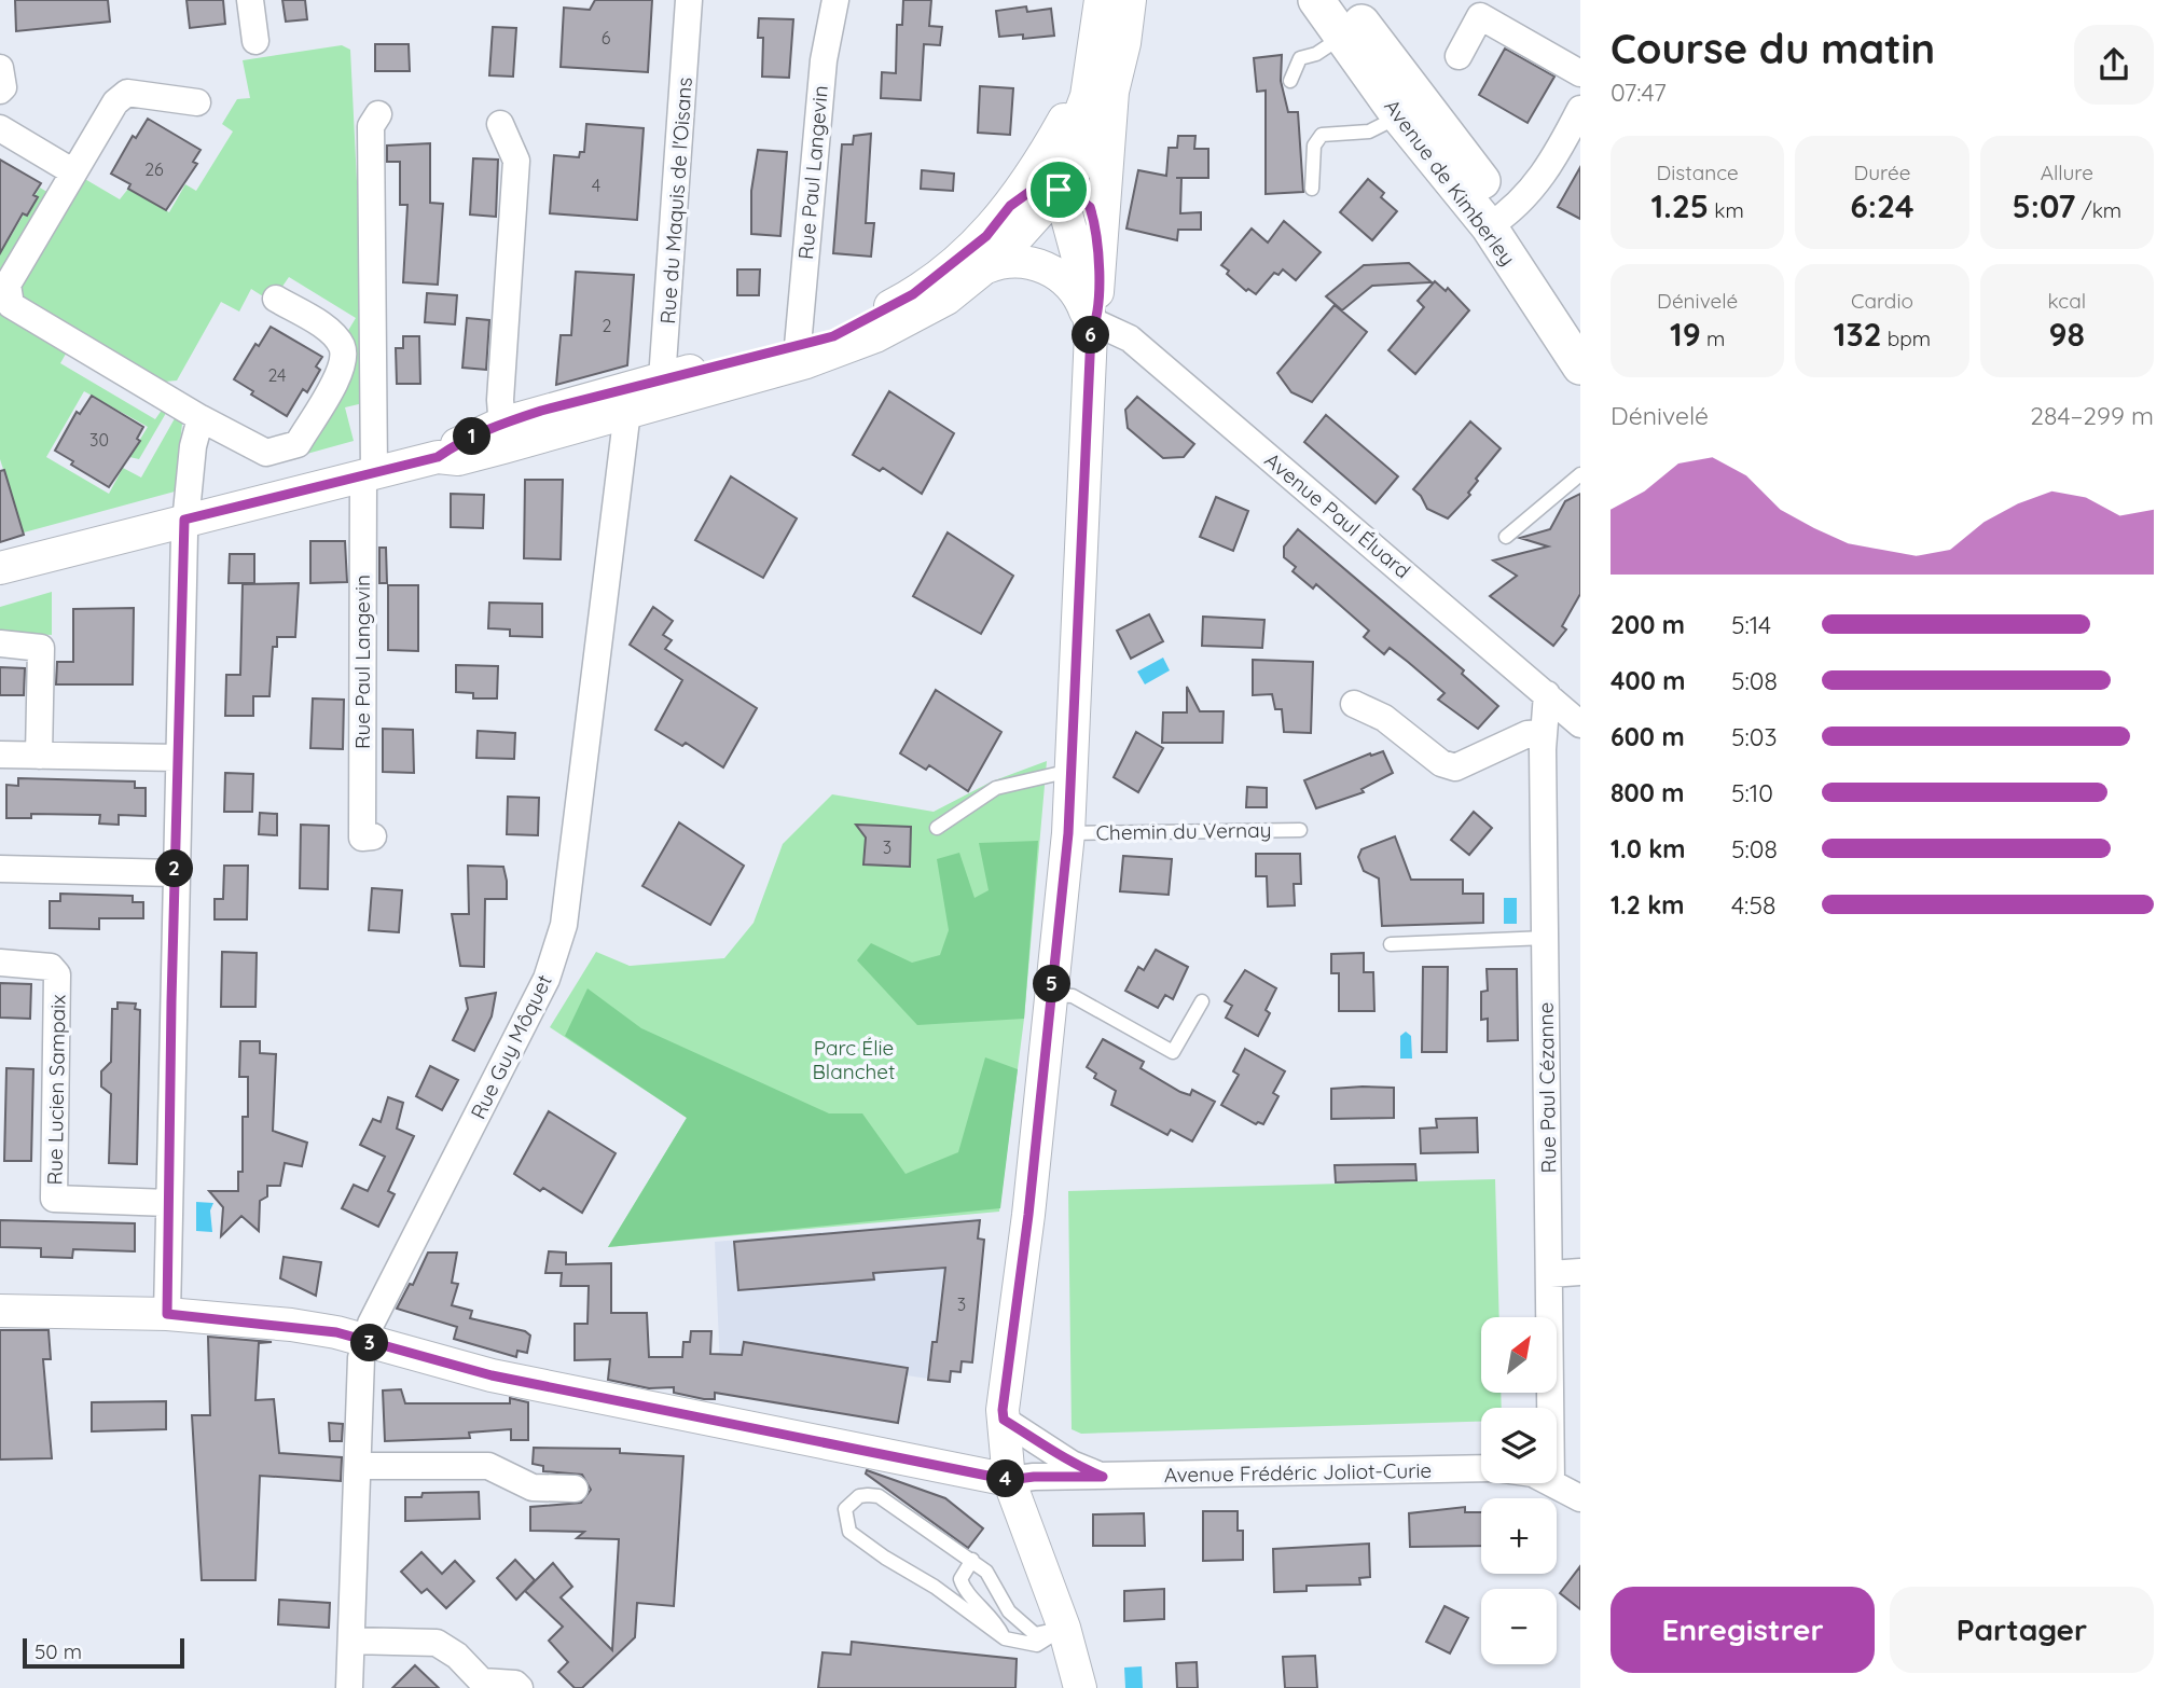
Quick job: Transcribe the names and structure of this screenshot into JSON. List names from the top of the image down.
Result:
{
  "streets": {
    "main road": ["Avenue de Kimberley"],
    "street": [
      "Rue Paul Langevin",
      "Rue du Maquis de l'Oisans",
      "Avenue Paul Éluard",
      "Rue Guy Môquet",
      "Rue Paul Cézanne",
      "Rue Lucien Sampaix",
      "Avenue Frédéric Joliot-Curie"
    ],
    "lane": ["Chemin du Vernay"]
  },
  "crossings": [
    ["Avenue Paul Éluard", "Rue Paul Cézanne"]
  ],
  "parks": ["Parc Élie Blanchet"],
  "house_numbers": [
    "6",
    "26",
    "4",
    "2",
    "24",
    "30",
    "3",
    "3"
  ],
  "scale_bar": "50 m",
  "north": "top right",
  "page": {
    "heading": ["Course du matin", "07:47"],
    "stats": [
      ["Distance", "1.25 km"],
      ["Durée", "6:24"],
      ["Allure", "5:07 /km"],
      ["Dénivelé", "19 m"],
      ["Cardio", "132 bpm"],
      ["kcal", "98"]
    ],
    "pins": [
      "6",
      "1",
      "2",
      "5",
      "3",
      "4"
    ],
    "chart": ["Dénivelé", "284–299 m"],
    "list": [
      {
        "name": "200 m",
        "note": "5:14"
      },
      {
        "name": "400 m",
        "note": "5:08"
      },
      {
        "name": "600 m",
        "note": "5:03"
      },
      {
        "name": "800 m",
        "note": "5:10"
      },
      {
        "name": "1.0 km",
        "note": "5:08"
      },
      {
        "name": "1.2 km",
        "note": "4:58"
      }
    ],
    "map_buttons": ["+", "−"],
    "buttons": ["Enregistrer", "Partager"],
    "scale": "50 m"
  }
}
